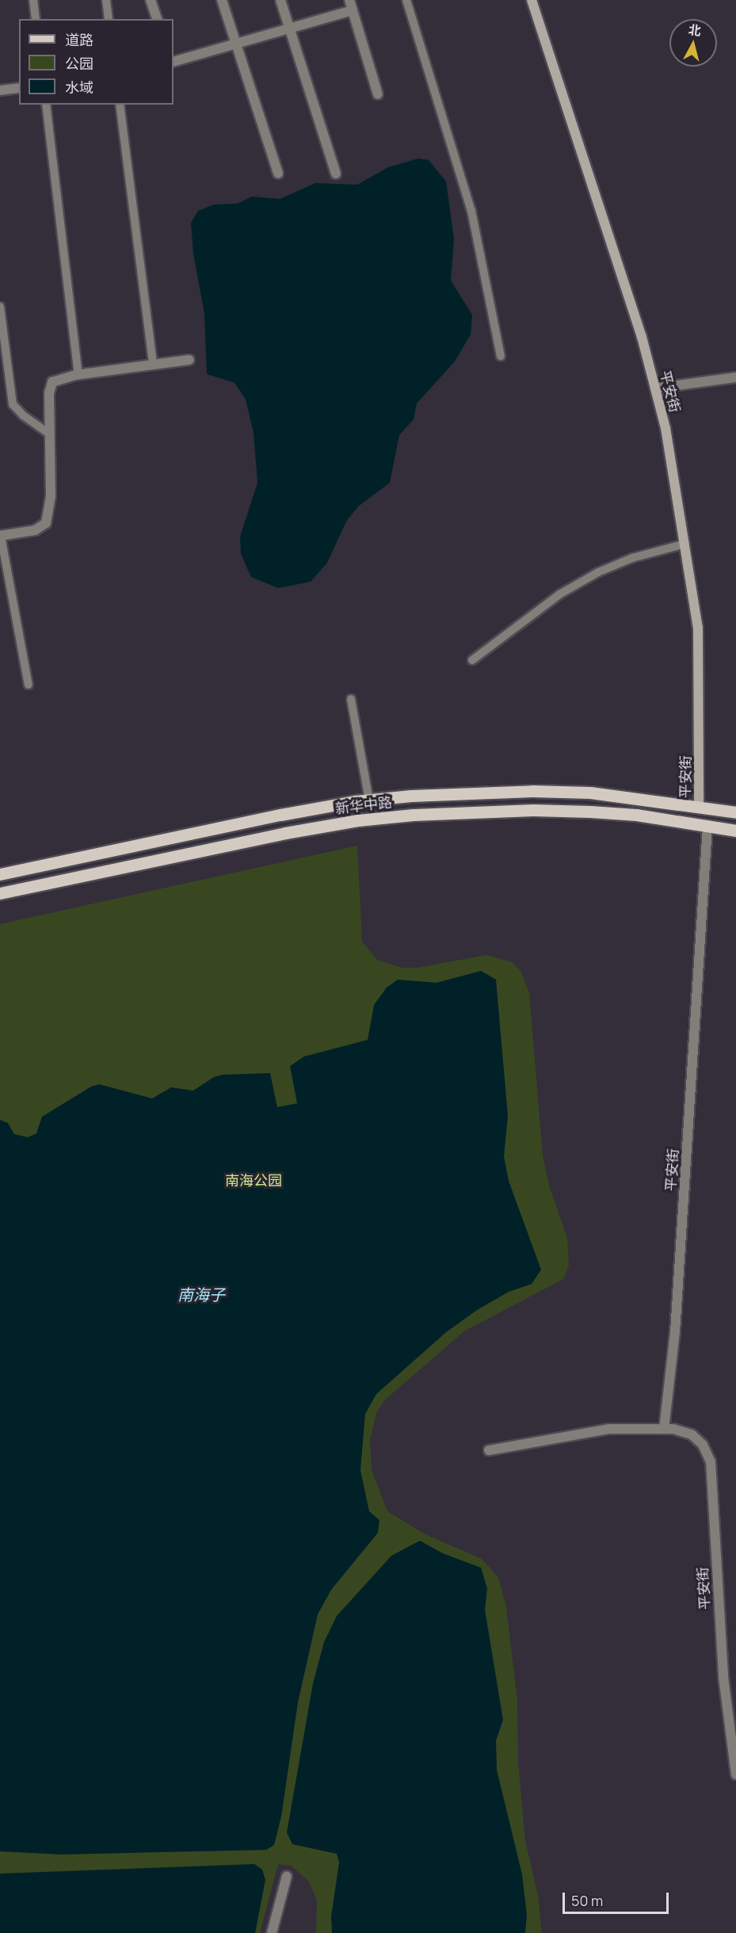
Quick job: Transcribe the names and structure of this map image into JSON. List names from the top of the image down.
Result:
{
  "streets": {
    "main road": ["新华中路"],
    "street": ["平安街"]
  },
  "crossings": [
    ["平安街", "新华中路"]
  ],
  "water": ["南海子"],
  "parks": ["南海公园"],
  "legend": ["道路", "公园", "水域"],
  "scale_bar": "50 m",
  "north": "top"
}
